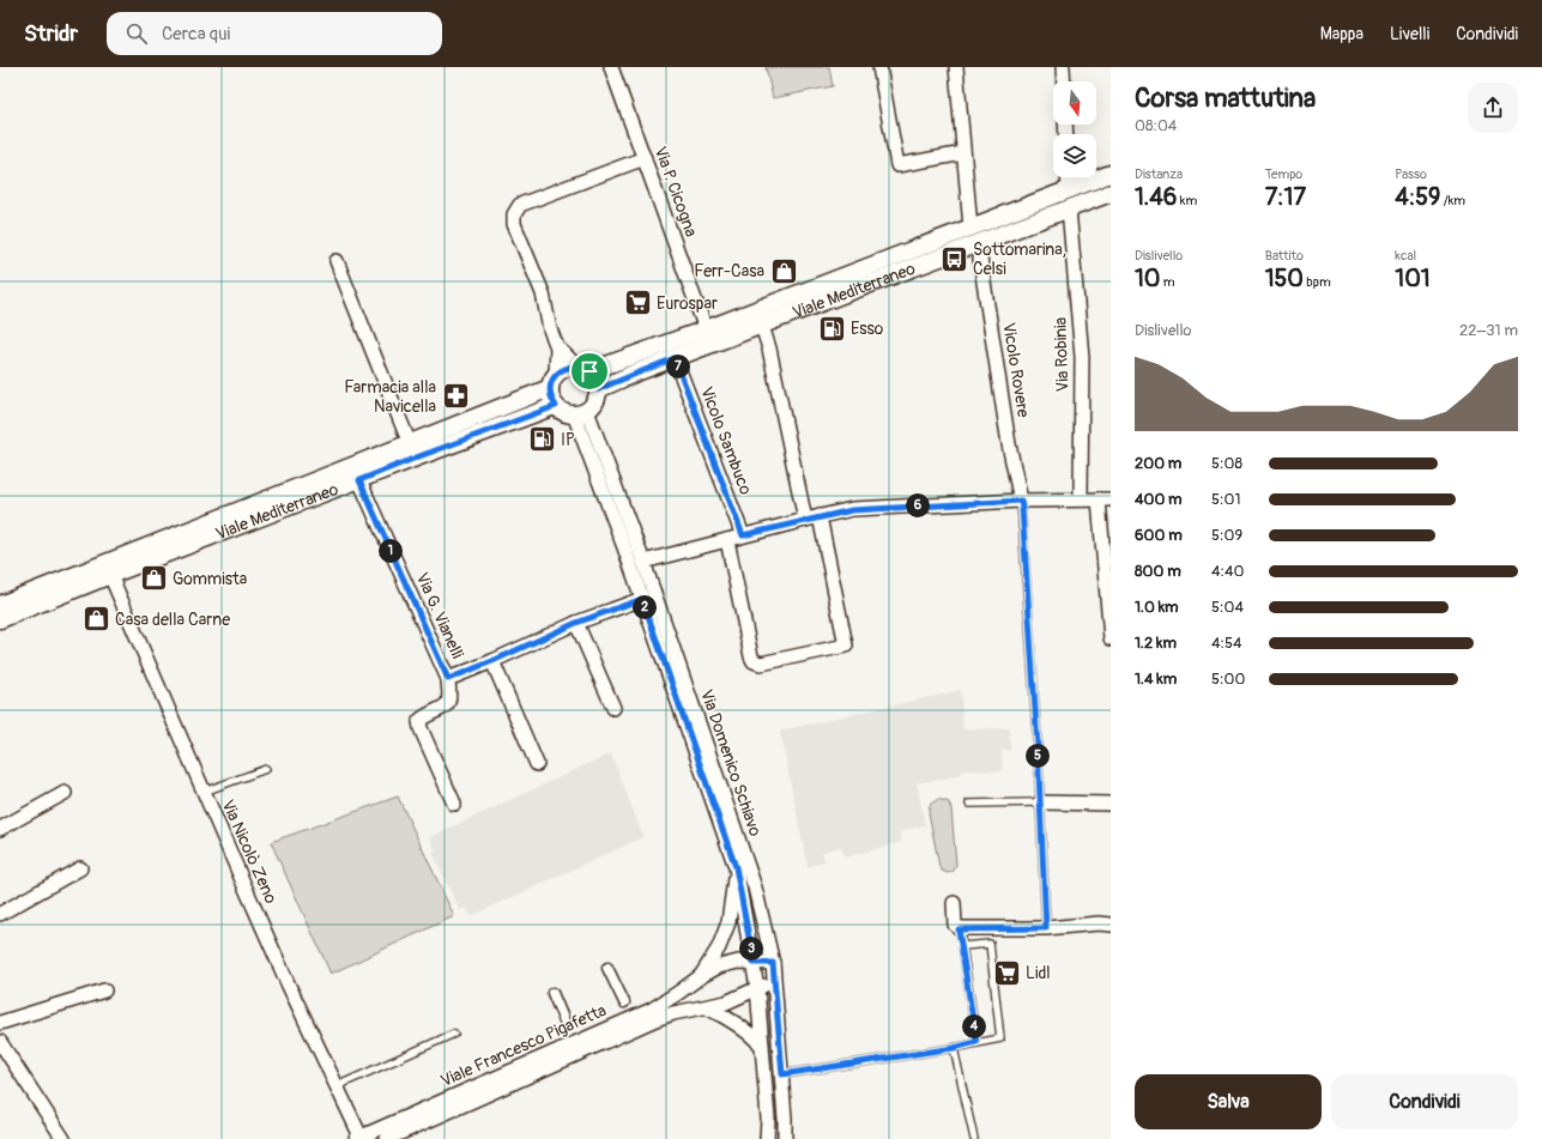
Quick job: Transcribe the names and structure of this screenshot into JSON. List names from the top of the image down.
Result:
{
  "streets": {
    "street": [
      "Via P. Cicogna",
      "Viale Mediterraneo",
      "Via Robinia",
      "Vicolo Rovere",
      "Vicolo Sambuco",
      "Via G. Vianelli",
      "Via Domenico Schiavo",
      "Via Nicolò Zeno",
      "Viale Francesco Pigafetta"
    ]
  },
  "crossings": [
    ["Via P. Cicogna", "Viale Mediterraneo"],
    ["Viale Mediterraneo", "Via Robinia"],
    ["Viale Mediterraneo", "Vicolo Rovere"],
    ["Viale Mediterraneo", "Vicolo Sambuco"],
    ["Viale Mediterraneo", "Via G. Vianelli"],
    ["Viale Mediterraneo", "Via Domenico Schiavo"],
    ["Viale Mediterraneo", "Via Nicolò Zeno"],
    ["Via G. Vianelli", "Via Domenico Schiavo"],
    ["Via Domenico Schiavo", "Viale Francesco Pigafetta"],
    ["Via Nicolò Zeno", "Viale Francesco Pigafetta"]
  ],
  "places": {
    "bus stop": ["Sottomarina, Celsi"],
    "shop": ["Ferr-Casa", "Gommista", "Casa della Carne"],
    "supermarket": ["Eurospar", "Lidl"],
    "fuel station": ["Esso", "IP"],
    "pharmacy": ["Farmacia alla Navicella"]
  },
  "north": "bottom",
  "page": {
    "header": "Stridr",
    "search": "Cerca qui",
    "nav": ["Mappa", "Livelli", "Condividi"],
    "heading": ["Corsa mattutina", "08:04"],
    "stats": [
      ["Distanza", "1.46 km"],
      ["Tempo", "7:17"],
      ["Passo", "4:59 /km"],
      ["Dislivello", "10 m"],
      ["Battito", "150 bpm"],
      ["kcal", "101"]
    ],
    "chart": ["Dislivello", "22–31 m"],
    "pins": [
      "7",
      "6",
      "1",
      "2",
      "5",
      "3",
      "4"
    ],
    "list": [
      {
        "name": "200 m",
        "note": "5:08"
      },
      {
        "name": "400 m",
        "note": "5:01"
      },
      {
        "name": "600 m",
        "note": "5:09"
      },
      {
        "name": "800 m",
        "note": "4:40"
      },
      {
        "name": "1.0 km",
        "note": "5:04"
      },
      {
        "name": "1.2 km",
        "note": "4:54"
      },
      {
        "name": "1.4 km",
        "note": "5:00"
      }
    ],
    "buttons": ["Salva", "Condividi"]
  }
}
